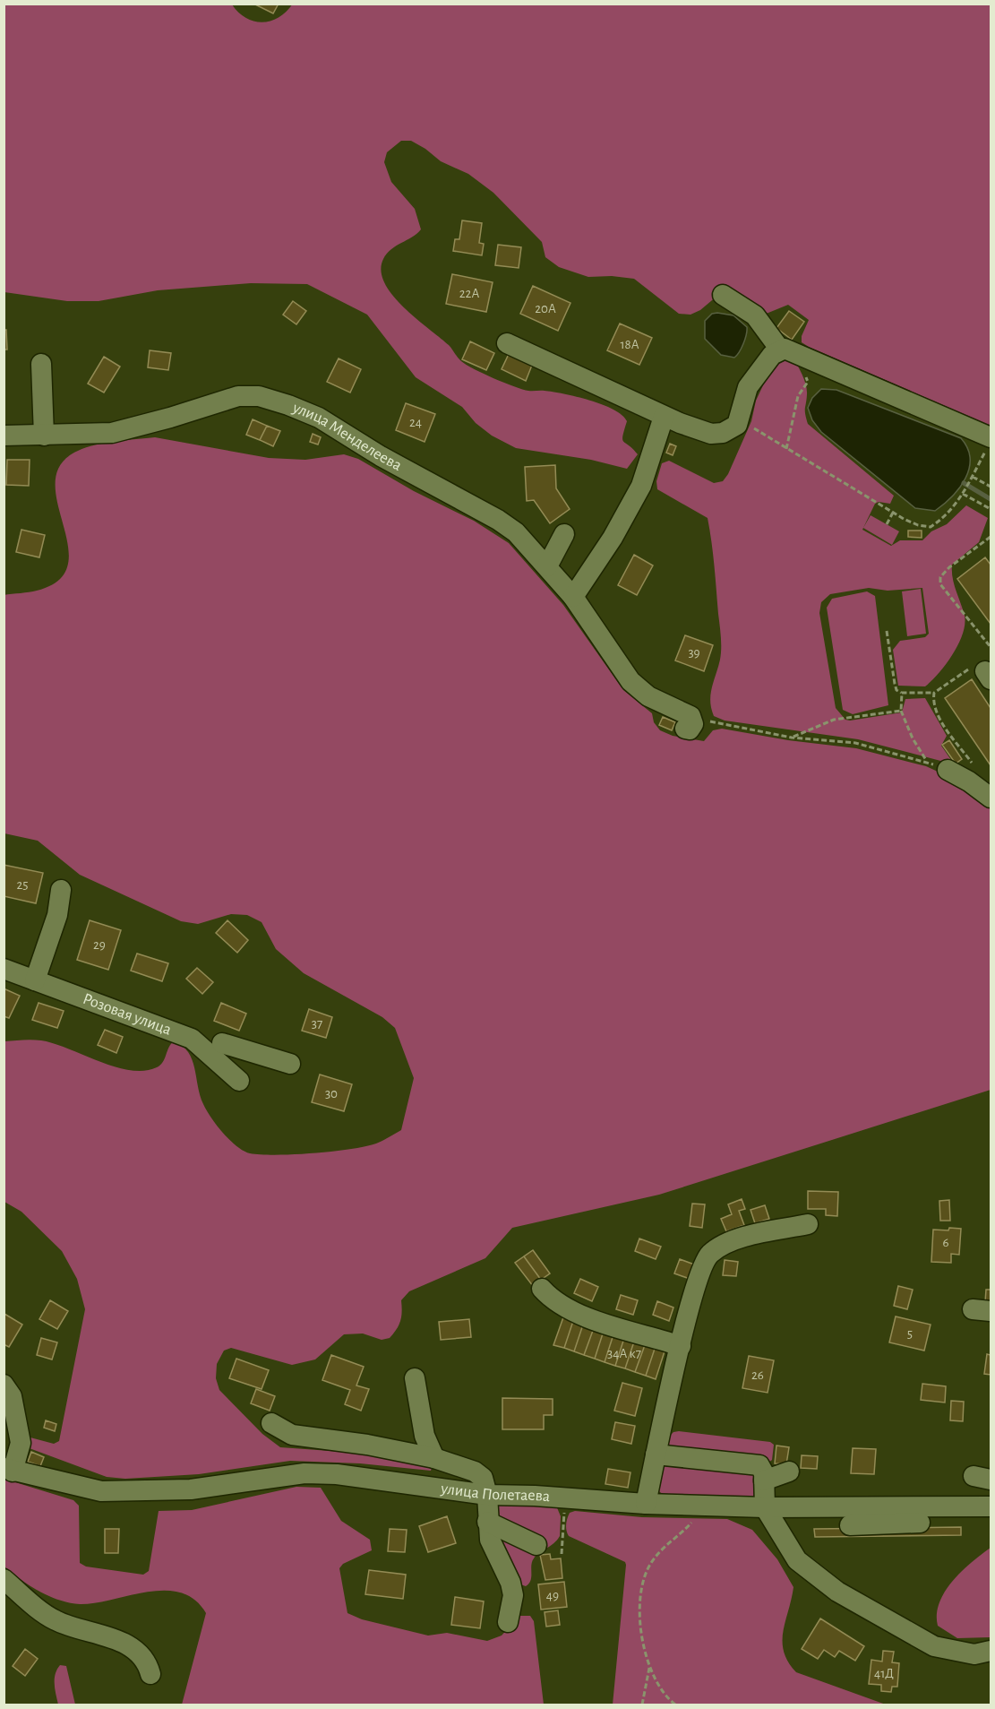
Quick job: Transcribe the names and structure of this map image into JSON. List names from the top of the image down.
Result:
{
  "streets": {
    "street": ["улица Менделеева", "Розовая улица", "улица Полетаева"]
  },
  "house_numbers": [
    "22А",
    "20А",
    "18А",
    "24",
    "39",
    "25",
    "29",
    "37",
    "30",
    "6",
    "5",
    "34А к7",
    "26",
    "49",
    "41Д"
  ]
}
